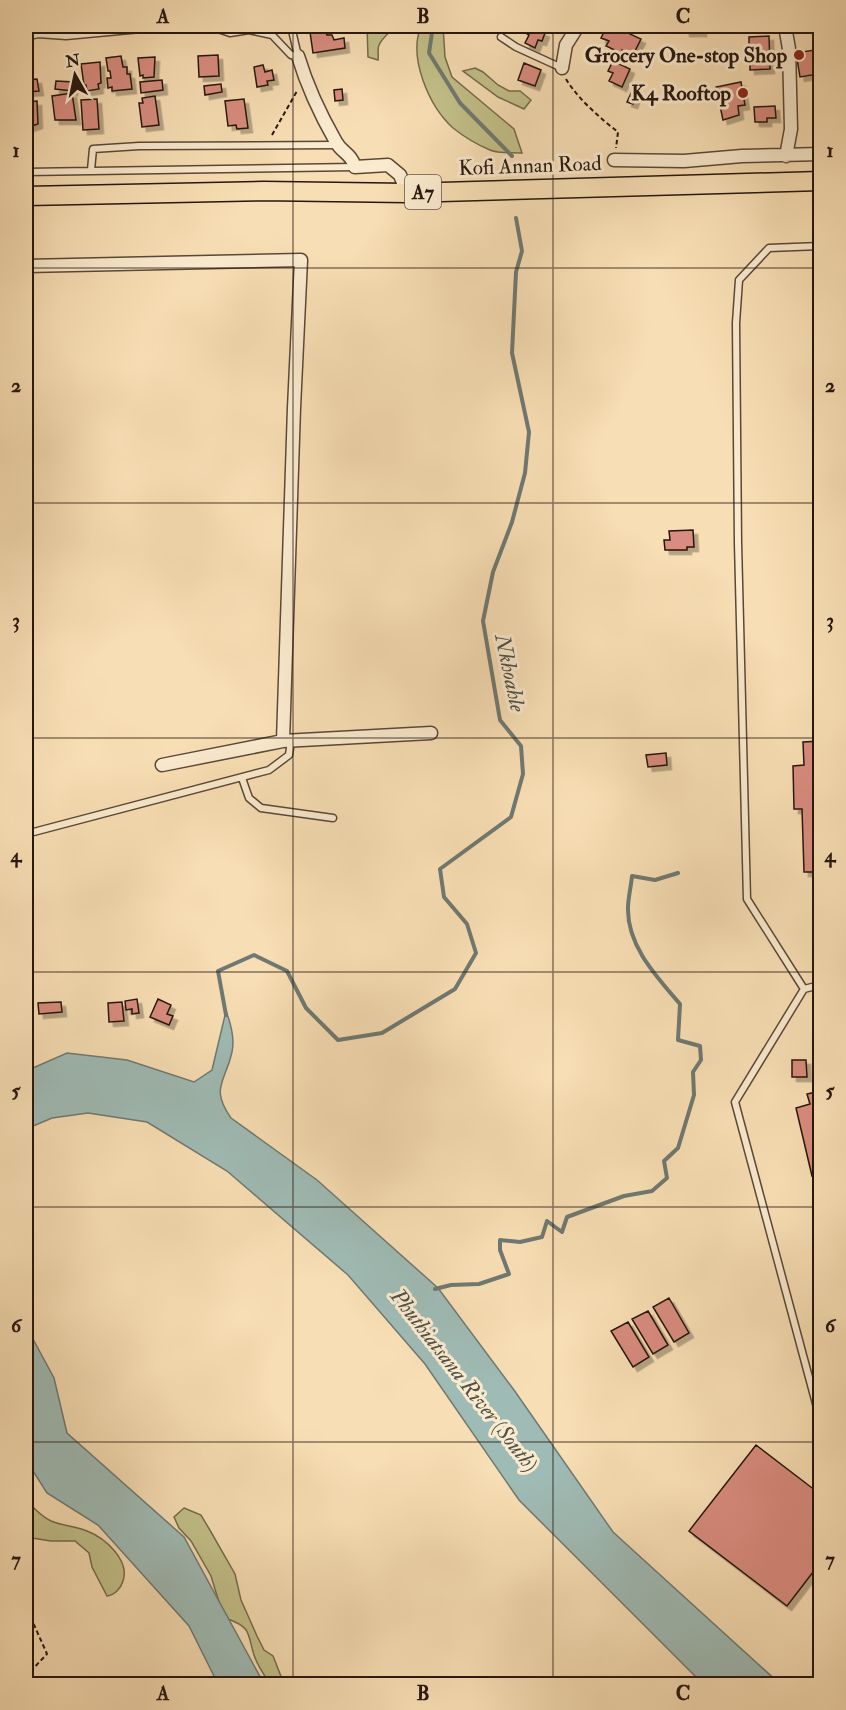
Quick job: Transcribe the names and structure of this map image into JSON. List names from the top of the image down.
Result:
{
  "streets": {
    "main road": ["Kofi Annan Road", "A7"]
  },
  "water": ["Nkhoahle", "Phuthiatsana River (South)"],
  "places": ["Grocery One-stop Shop", "K4 Rooftop"],
  "north": "top",
  "grid": {
    "columns": ["A", "B", "C"],
    "rows": [
      "1",
      "2",
      "3",
      "4",
      "5",
      "6",
      "7"
    ]
  }
}
